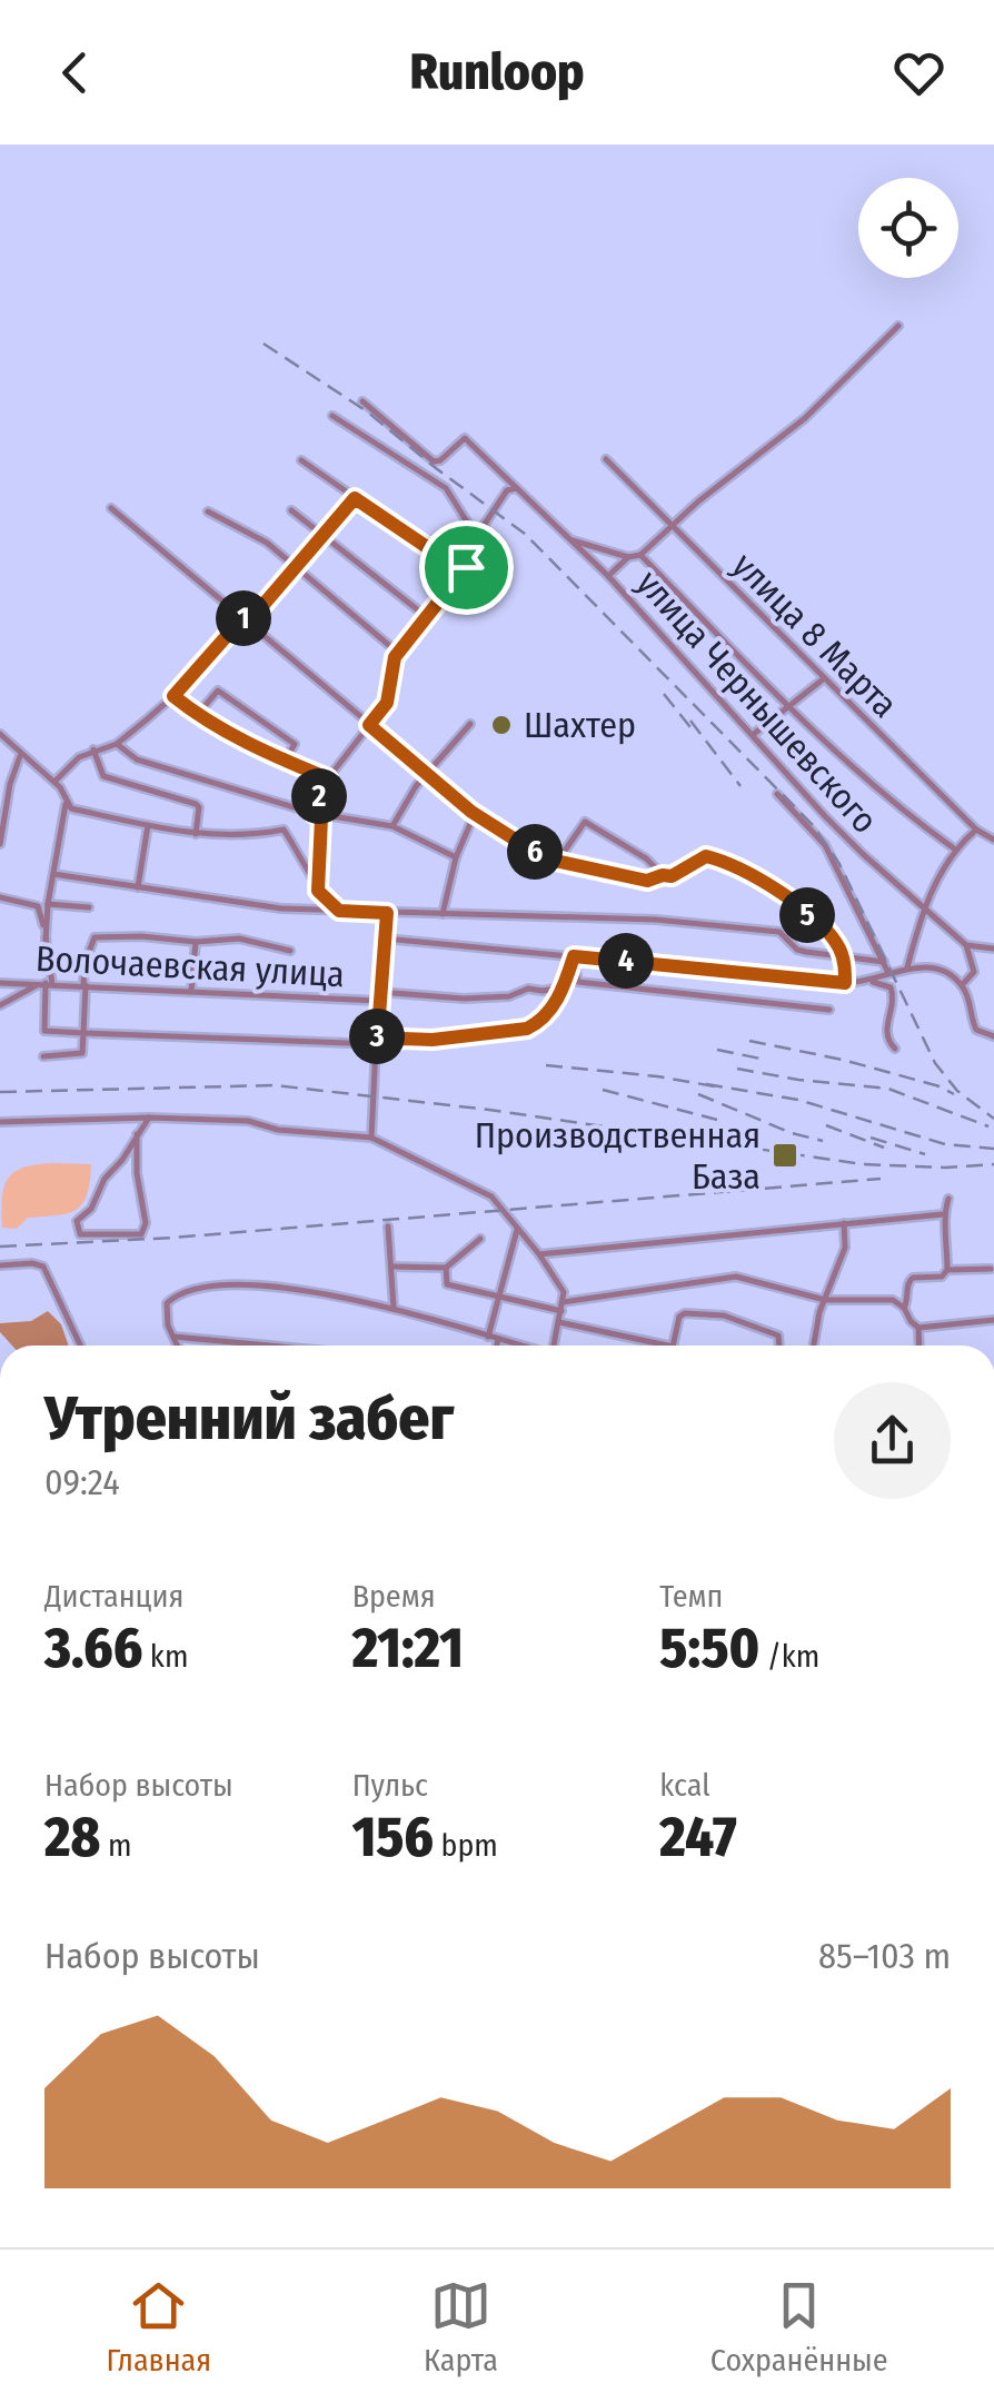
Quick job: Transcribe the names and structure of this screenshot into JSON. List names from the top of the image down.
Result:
{
  "streets": {
    "street": ["улица 8 Марта", "улица Чернышевского", "Волочаевская улица"]
  },
  "places": {
    "other": ["Шахтер"],
    "transit": ["Производственная База"]
  },
  "page": {
    "header": "Runloop",
    "pins": [
      "1",
      "2",
      "6",
      "5",
      "4",
      "3"
    ],
    "heading": ["Утренний забег", "09:24"],
    "stats": [
      ["Дистанция", "3.66 km"],
      ["Время", "21:21"],
      ["Темп", "5:50 /km"],
      ["Набор высоты", "28 m"],
      ["Пульс", "156 bpm"],
      ["kcal", "247"]
    ],
    "chart": ["Набор высоты", "85–103 m"],
    "tabs": ["Главная", "Карта", "Сохранённые"]
  }
}
